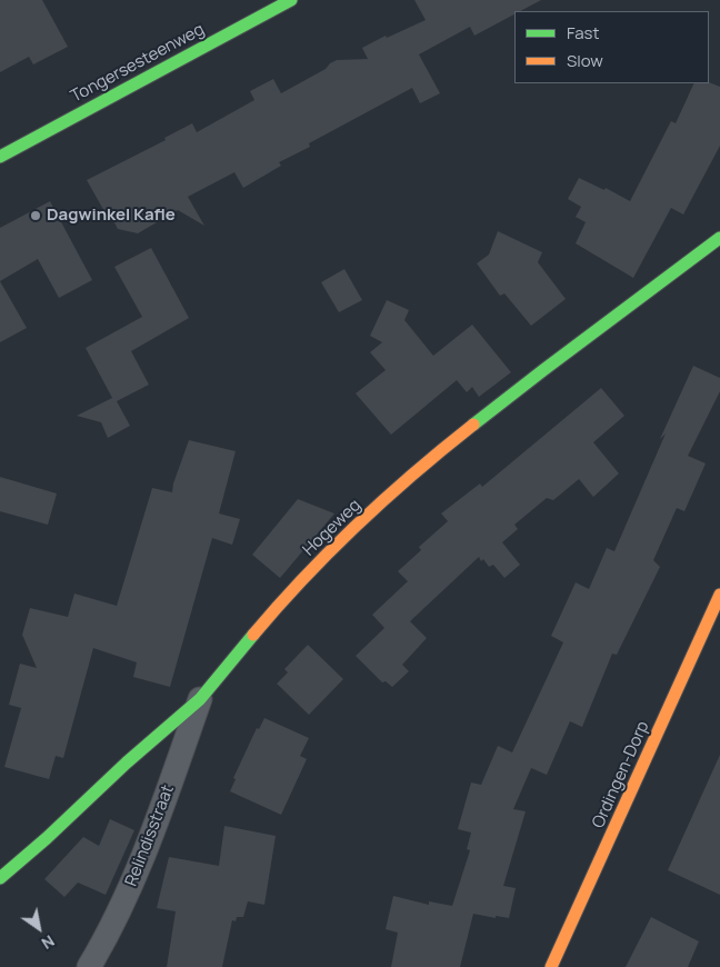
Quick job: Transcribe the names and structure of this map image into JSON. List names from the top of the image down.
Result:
{
  "streets": {
    "street": [
      "Tongersesteenweg",
      "Hogeweg",
      "Ordingen-Dorp",
      "Relindisstraat"
    ]
  },
  "crossings": [
    ["Hogeweg", "Relindisstraat"]
  ],
  "places": ["Dagwinkel Kafle"],
  "legend": ["Fast", "Slow"],
  "north": "bottom right"
}
